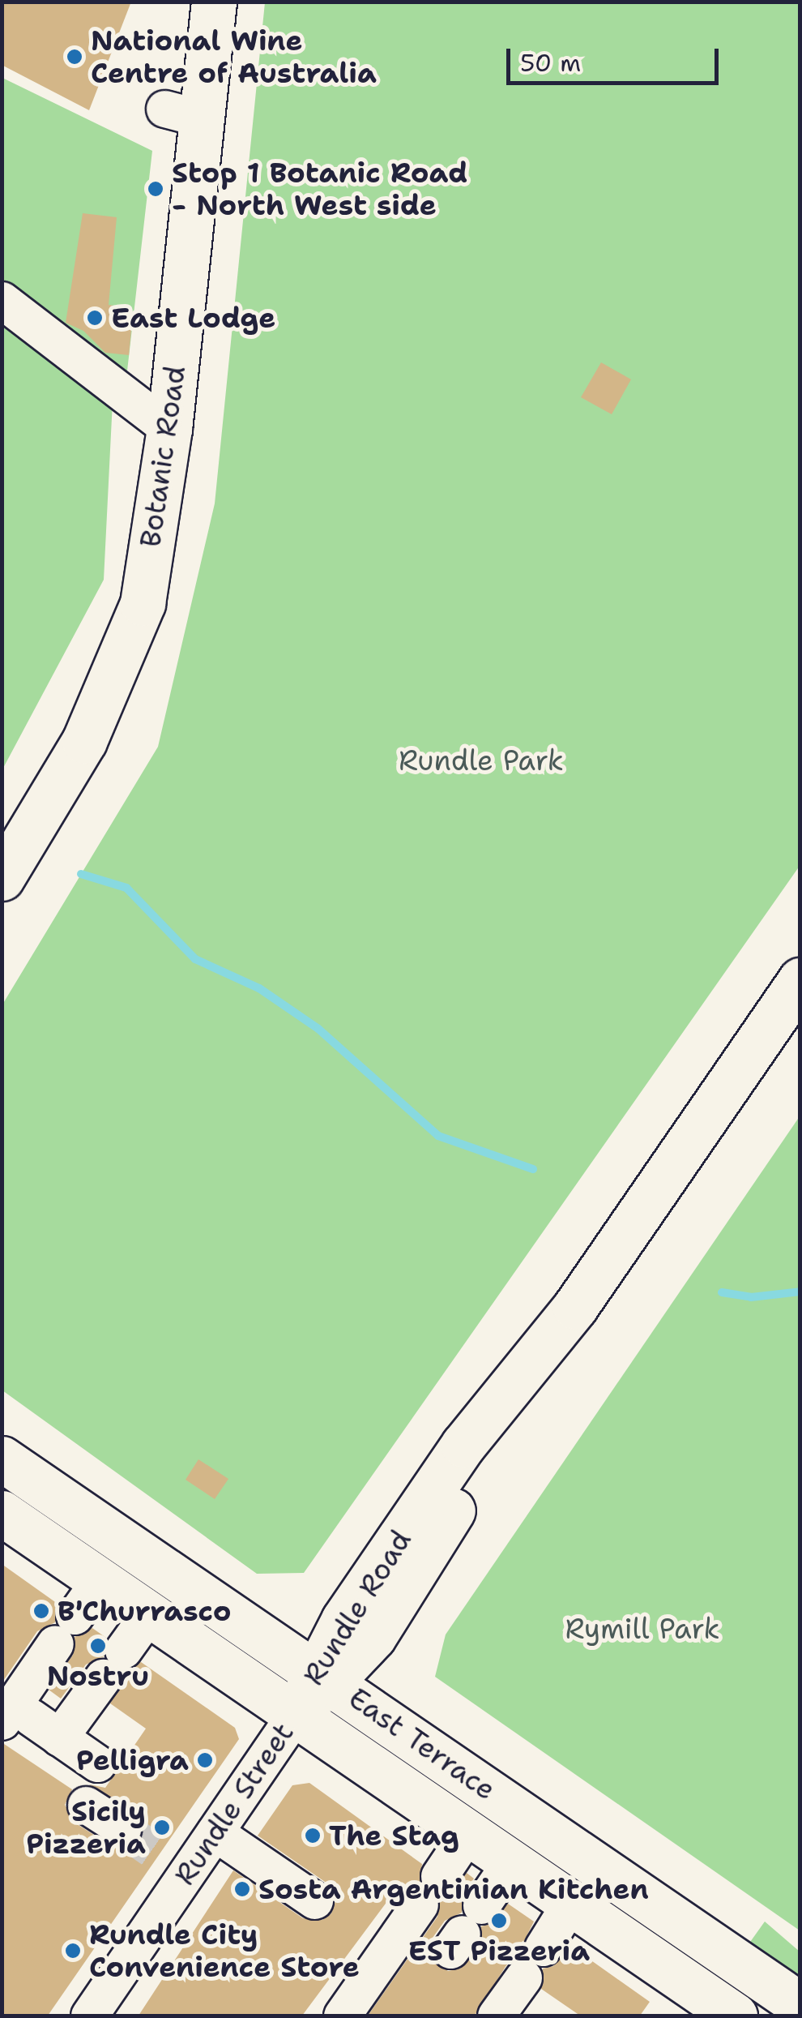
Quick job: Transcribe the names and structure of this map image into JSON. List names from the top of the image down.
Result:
{
  "streets": {
    "main road": ["Botanic Road", "Rundle Road", "East Terrace"],
    "street": ["Rundle Street"]
  },
  "crossings": [
    ["Rundle Road", "East Terrace"],
    ["Rundle Road", "Rundle Street"],
    ["East Terrace", "Rundle Street"]
  ],
  "parks": ["Rundle Park", "Rymill Park"],
  "places": [
    "National Wine Centre of Australia",
    "Stop 1 Botanic Road - North West side",
    "East Lodge",
    "B'Churrasco",
    "Nostru",
    "Pelligra",
    "Sicily Pizzeria",
    "The Stag",
    "Sosta Argentinian Kitchen",
    "EST Pizzeria",
    "Rundle City Convenience Store"
  ],
  "scale_bar": "50 m"
}
